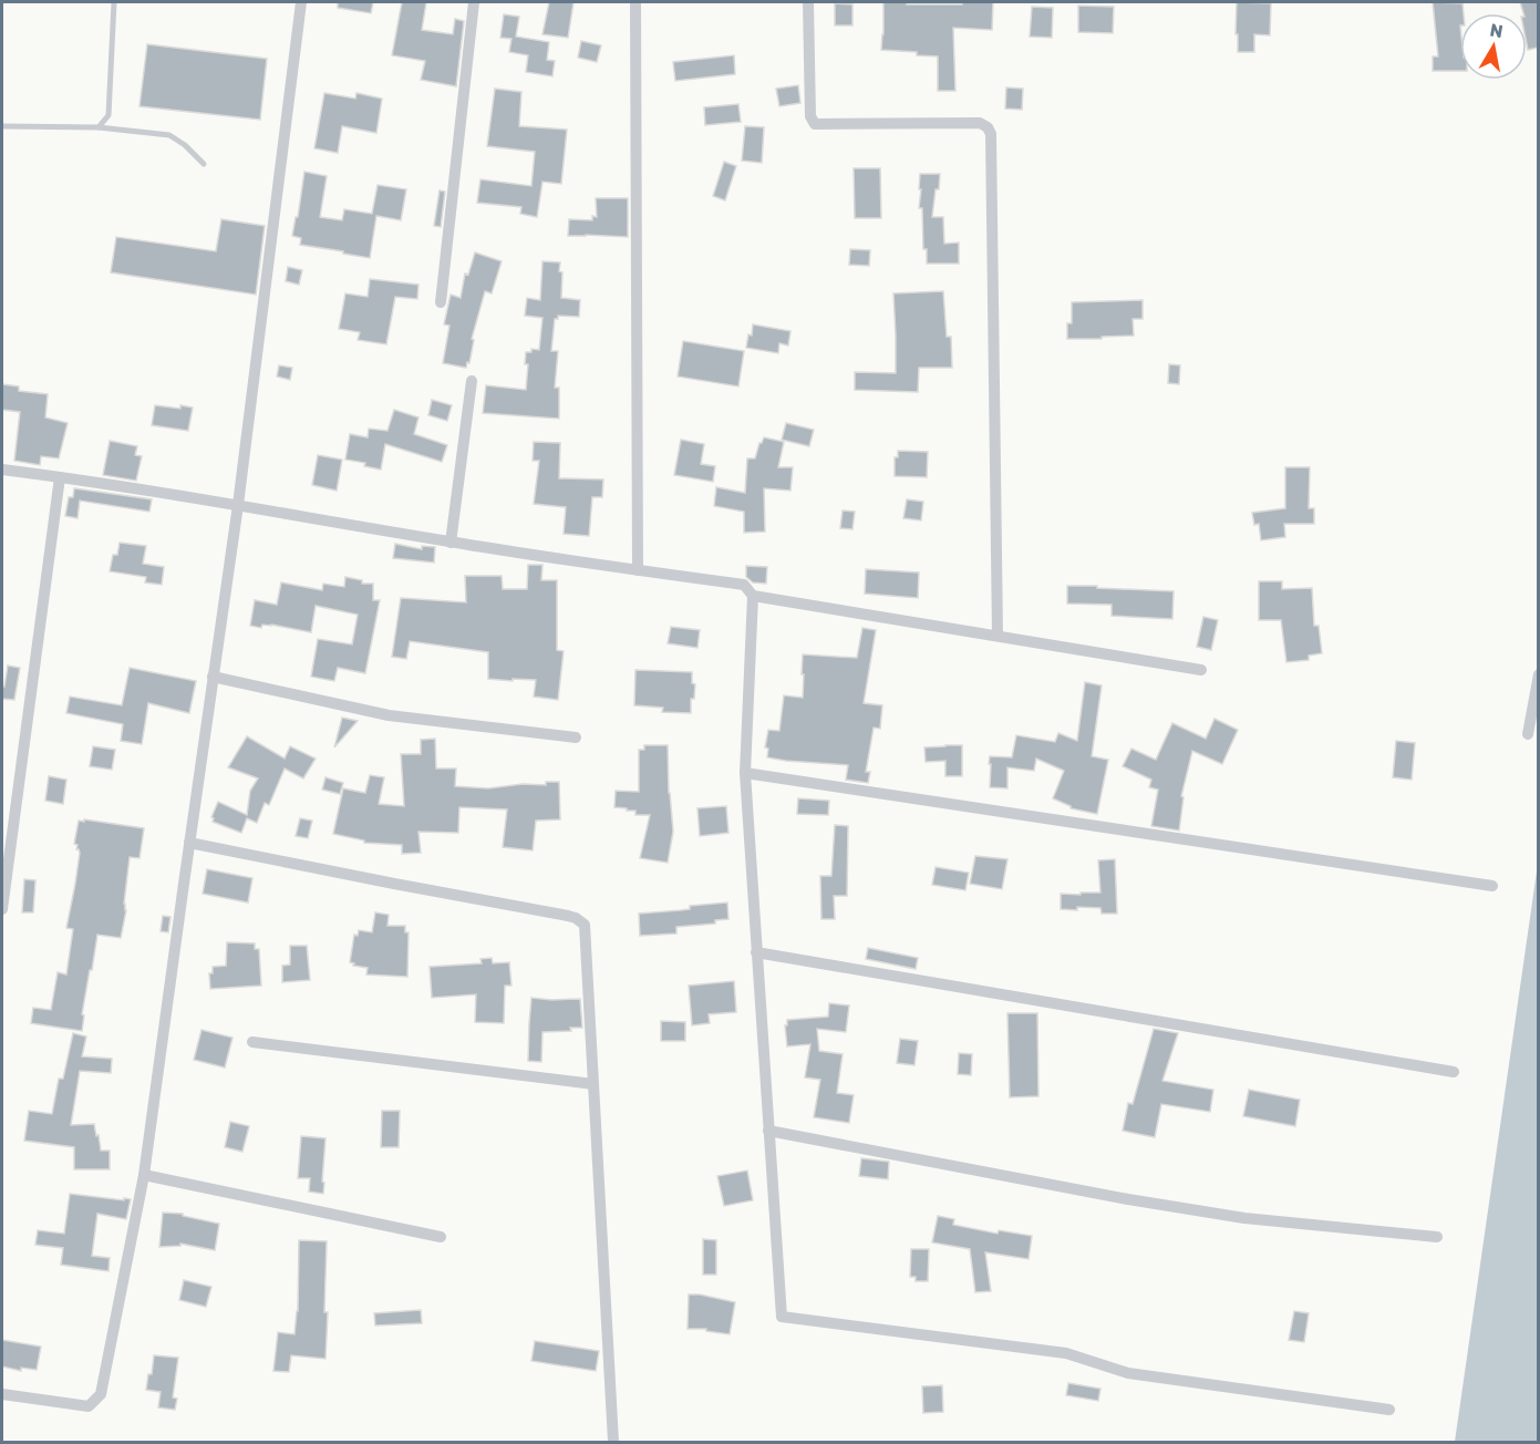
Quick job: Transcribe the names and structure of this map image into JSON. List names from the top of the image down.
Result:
{
  "north": "top"
}
